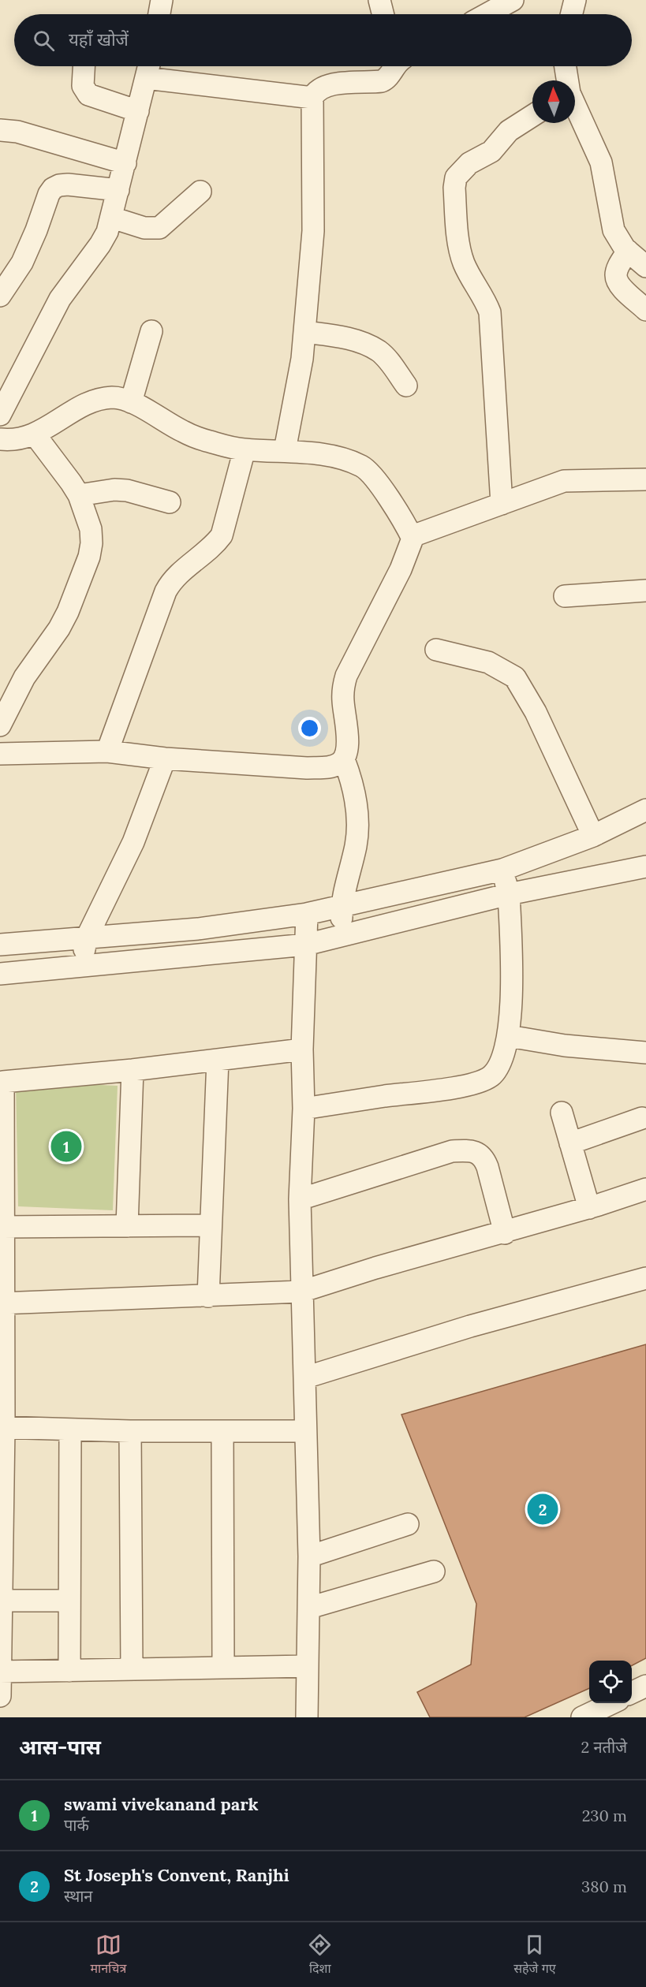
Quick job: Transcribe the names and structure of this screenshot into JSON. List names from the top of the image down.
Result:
{
  "north": "top",
  "page": {
    "search": "यहाँ खोजें",
    "pins": ["1", "2"],
    "heading": ["आस-पास", "2 नतीजे"],
    "list": [
      {
        "mark": "1",
        "name": "swami vivekanand park",
        "note": "पार्क",
        "value": "230 m"
      },
      {
        "mark": "2",
        "name": "St Joseph's Convent, Ranjhi",
        "note": "स्थान",
        "value": "380 m"
      }
    ],
    "nav": ["मानचित्र", "दिशा", "सहेजे गए"]
  }
}
